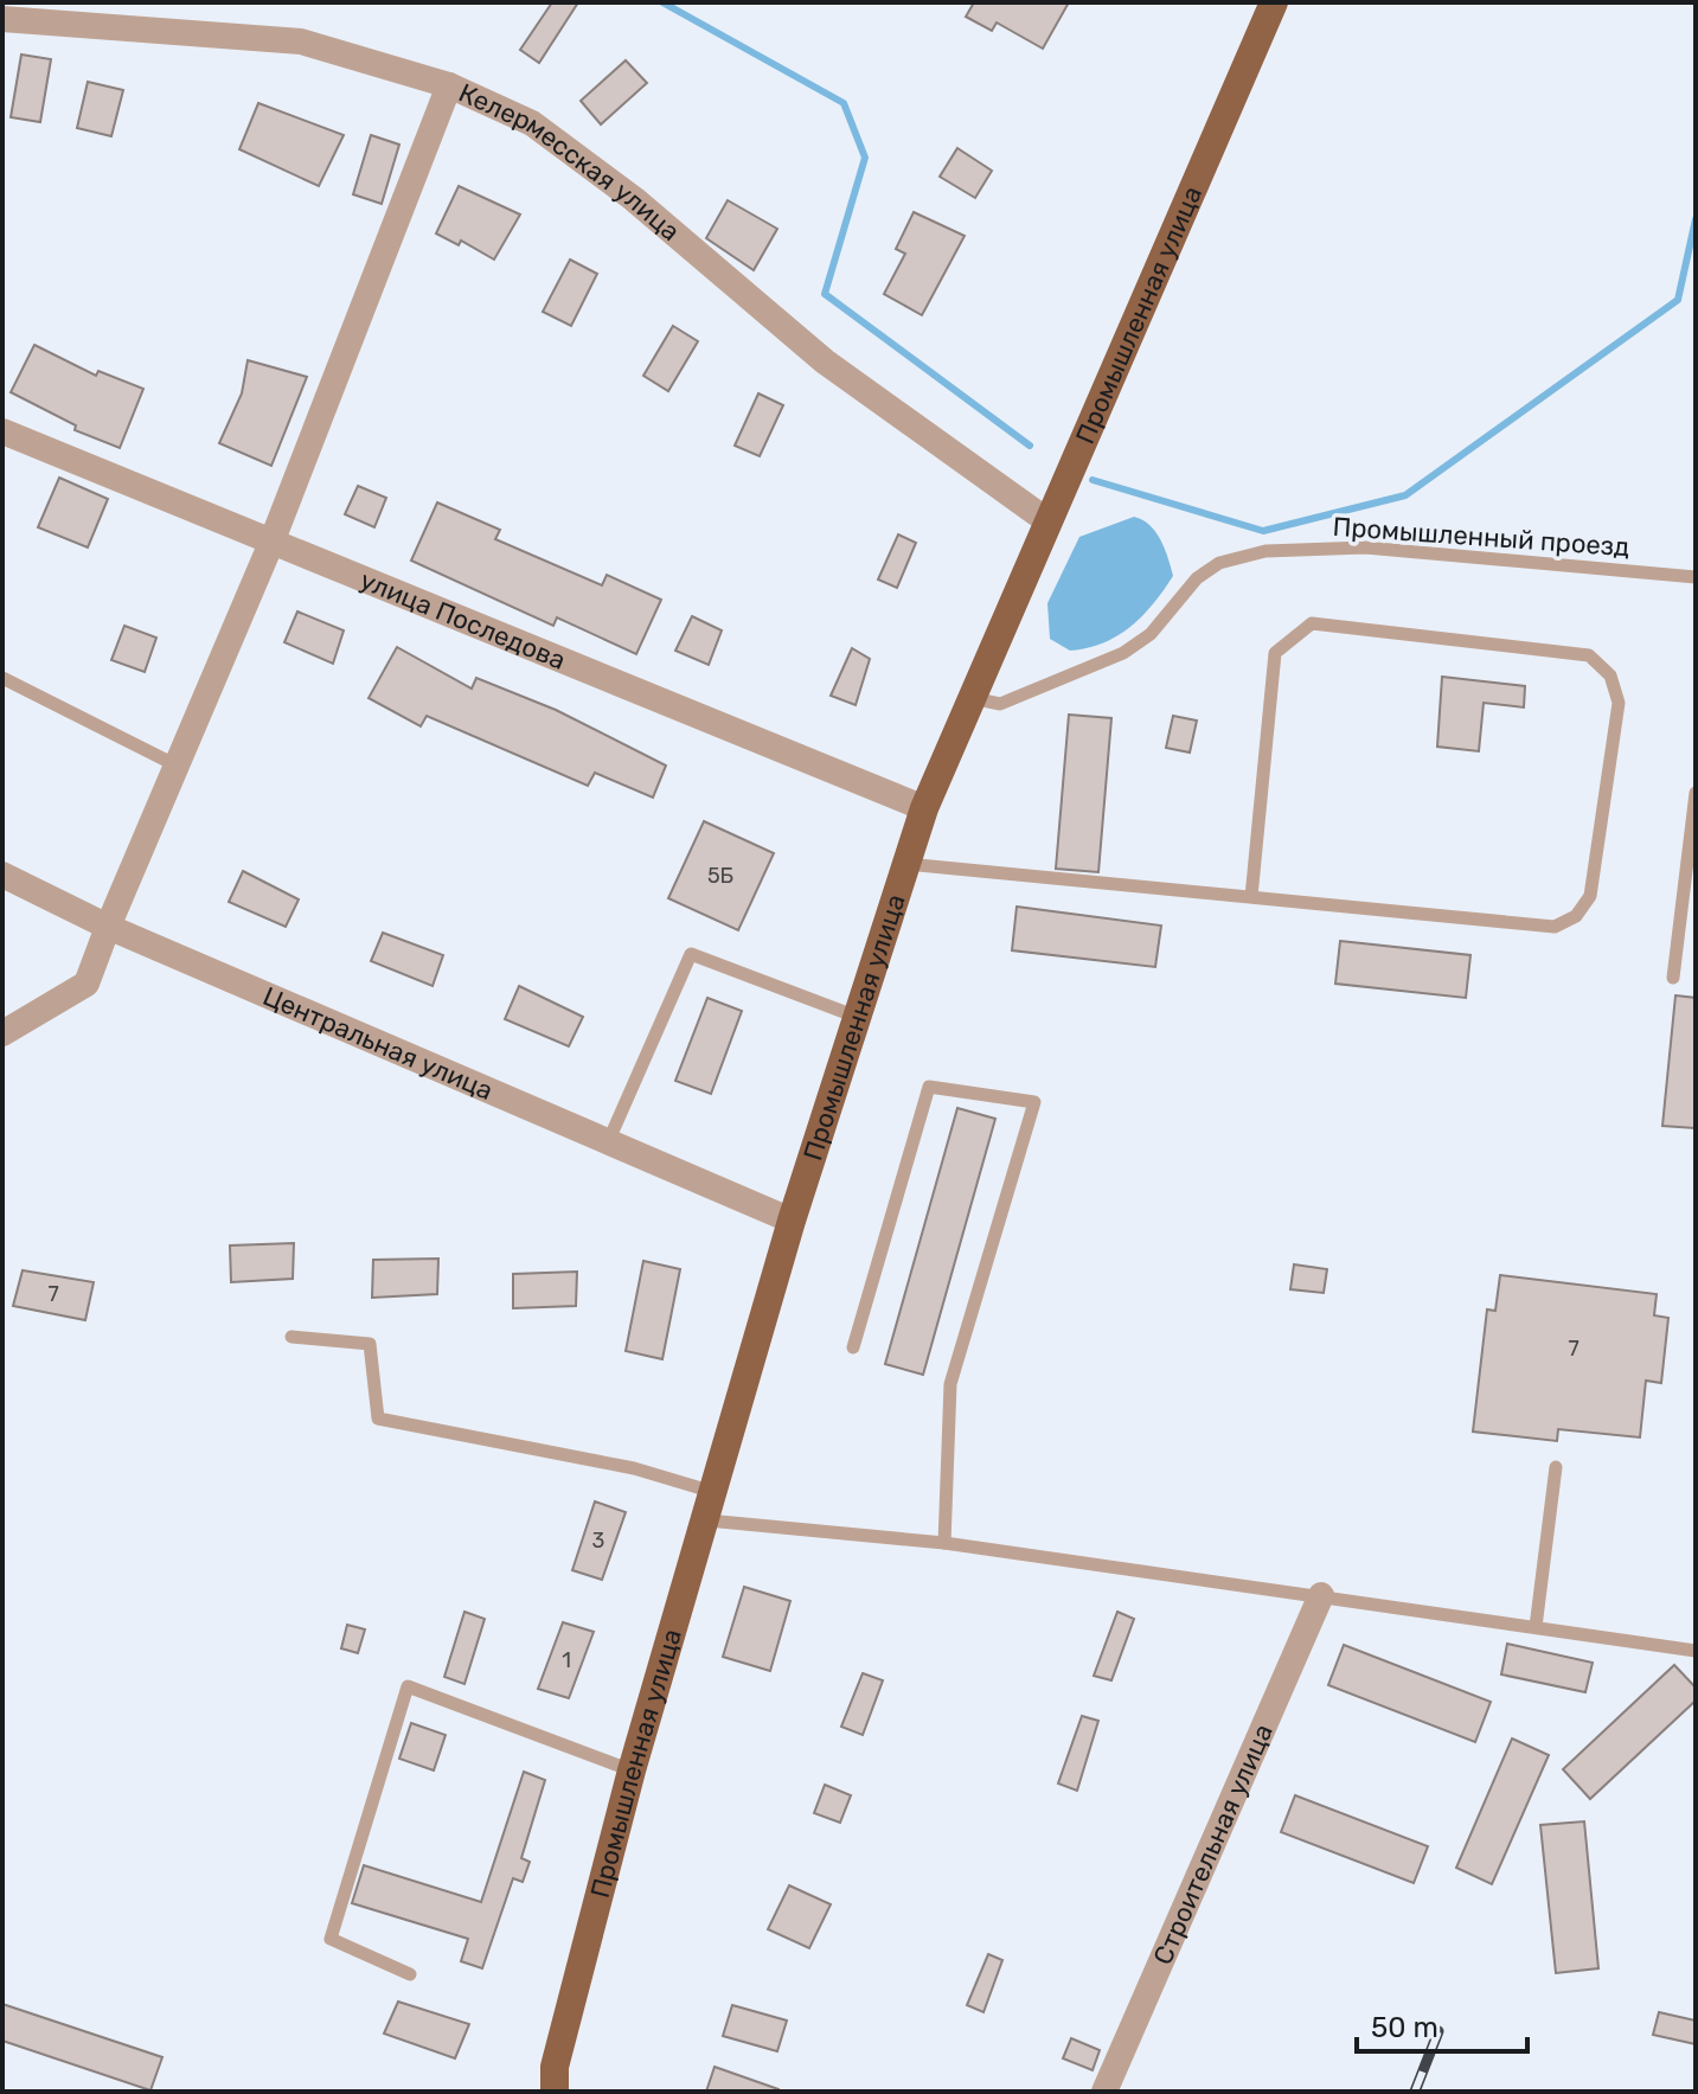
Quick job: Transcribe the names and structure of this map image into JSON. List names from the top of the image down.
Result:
{
  "streets": {
    "main road": ["Промышленная улица"],
    "street": [
      "Келермесская улица",
      "улица Последова",
      "Центральная улица",
      "Строительная улица"
    ],
    "lane": ["Промышленный проезд"]
  },
  "crossings": [
    ["Келермесская улица", "Промышленная улица"],
    ["Промышленная улица", "Промышленный проезд"],
    ["Промышленная улица", "улица Последова"],
    ["Промышленная улица", "Центральная улица"]
  ],
  "house_numbers": [
    "5Б",
    "7",
    "7",
    "3",
    "1"
  ],
  "scale_bar": "50 m"
}
